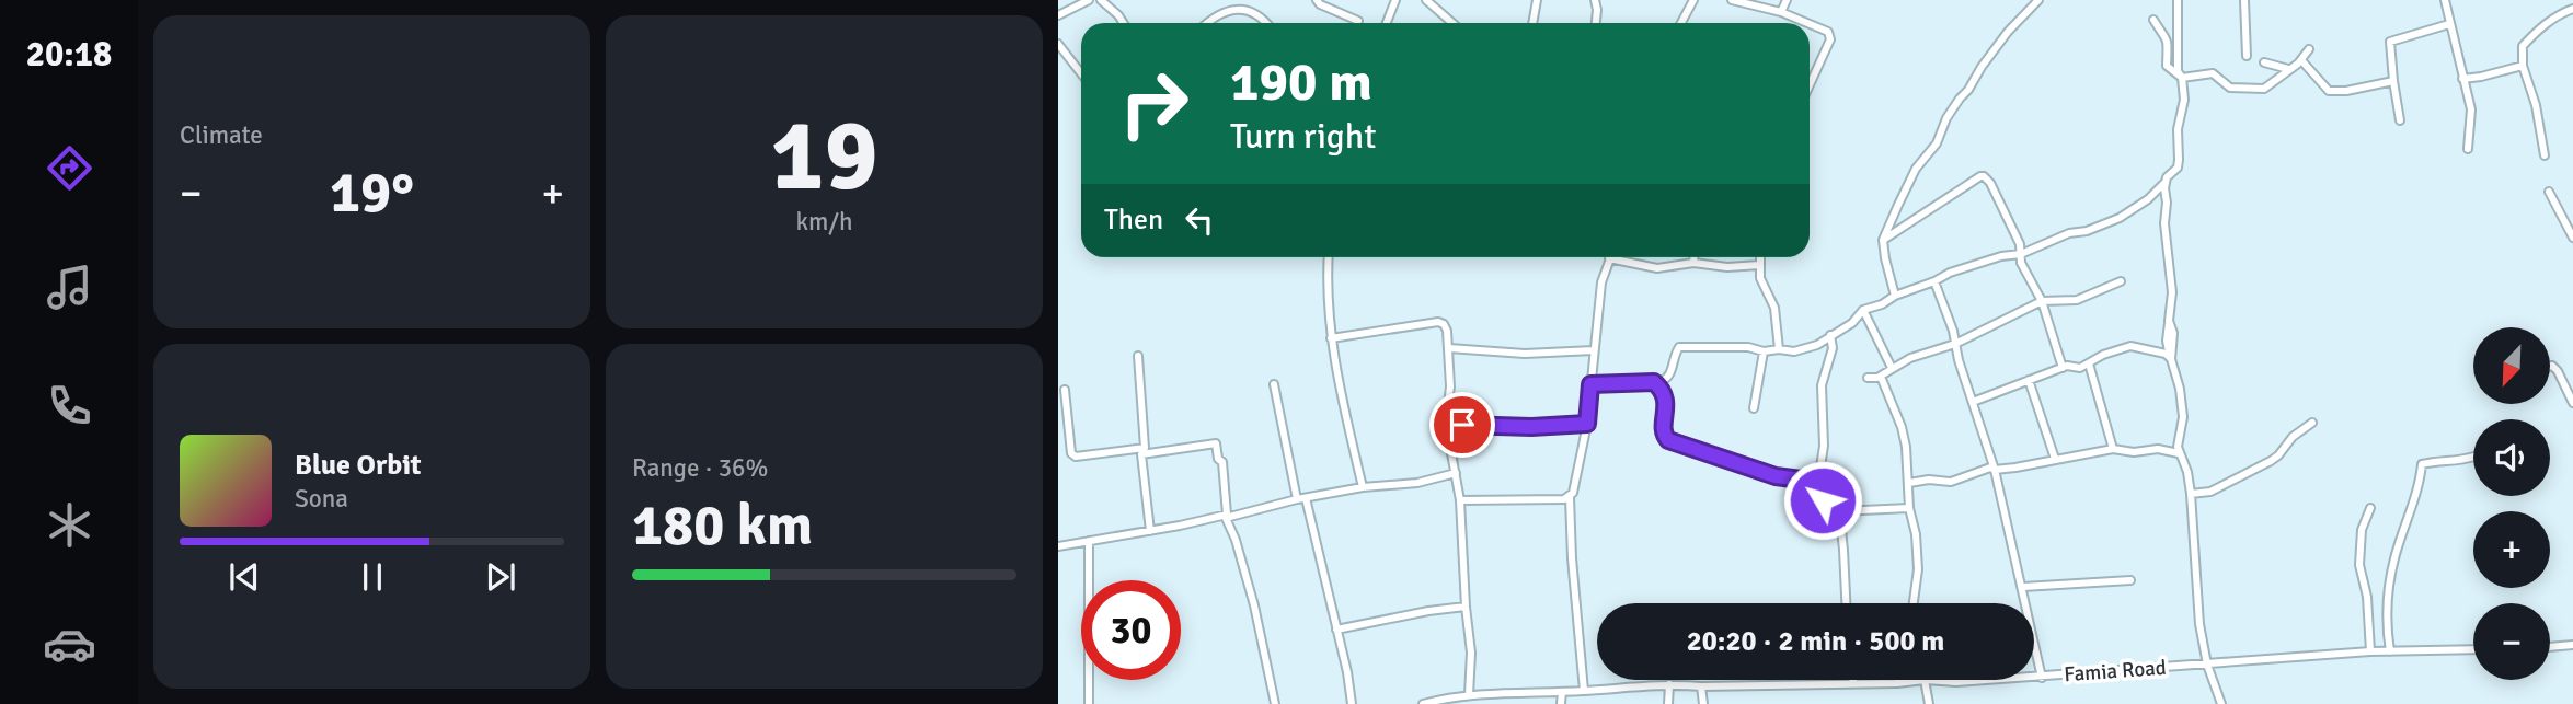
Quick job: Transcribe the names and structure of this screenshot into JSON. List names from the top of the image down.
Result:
{
  "streets": {
    "street": ["Famia Road"]
  },
  "north": "bottom left",
  "page": {
    "tabs": "20:18",
    "tile": [
      "Climate",
      ["19", "km/h"],
      ["Range · 36%", "180 km"]
    ],
    "turn": ["190 m", "Turn right"],
    "heat": ["−", "19°", "+"],
    "then": "Then",
    "map_buttons": ["+", "−"],
    "song": ["Blue Orbit", "Sona"],
    "limit": "30",
    "trip": "20:20 · 2 min · 500 m"
  }
}
